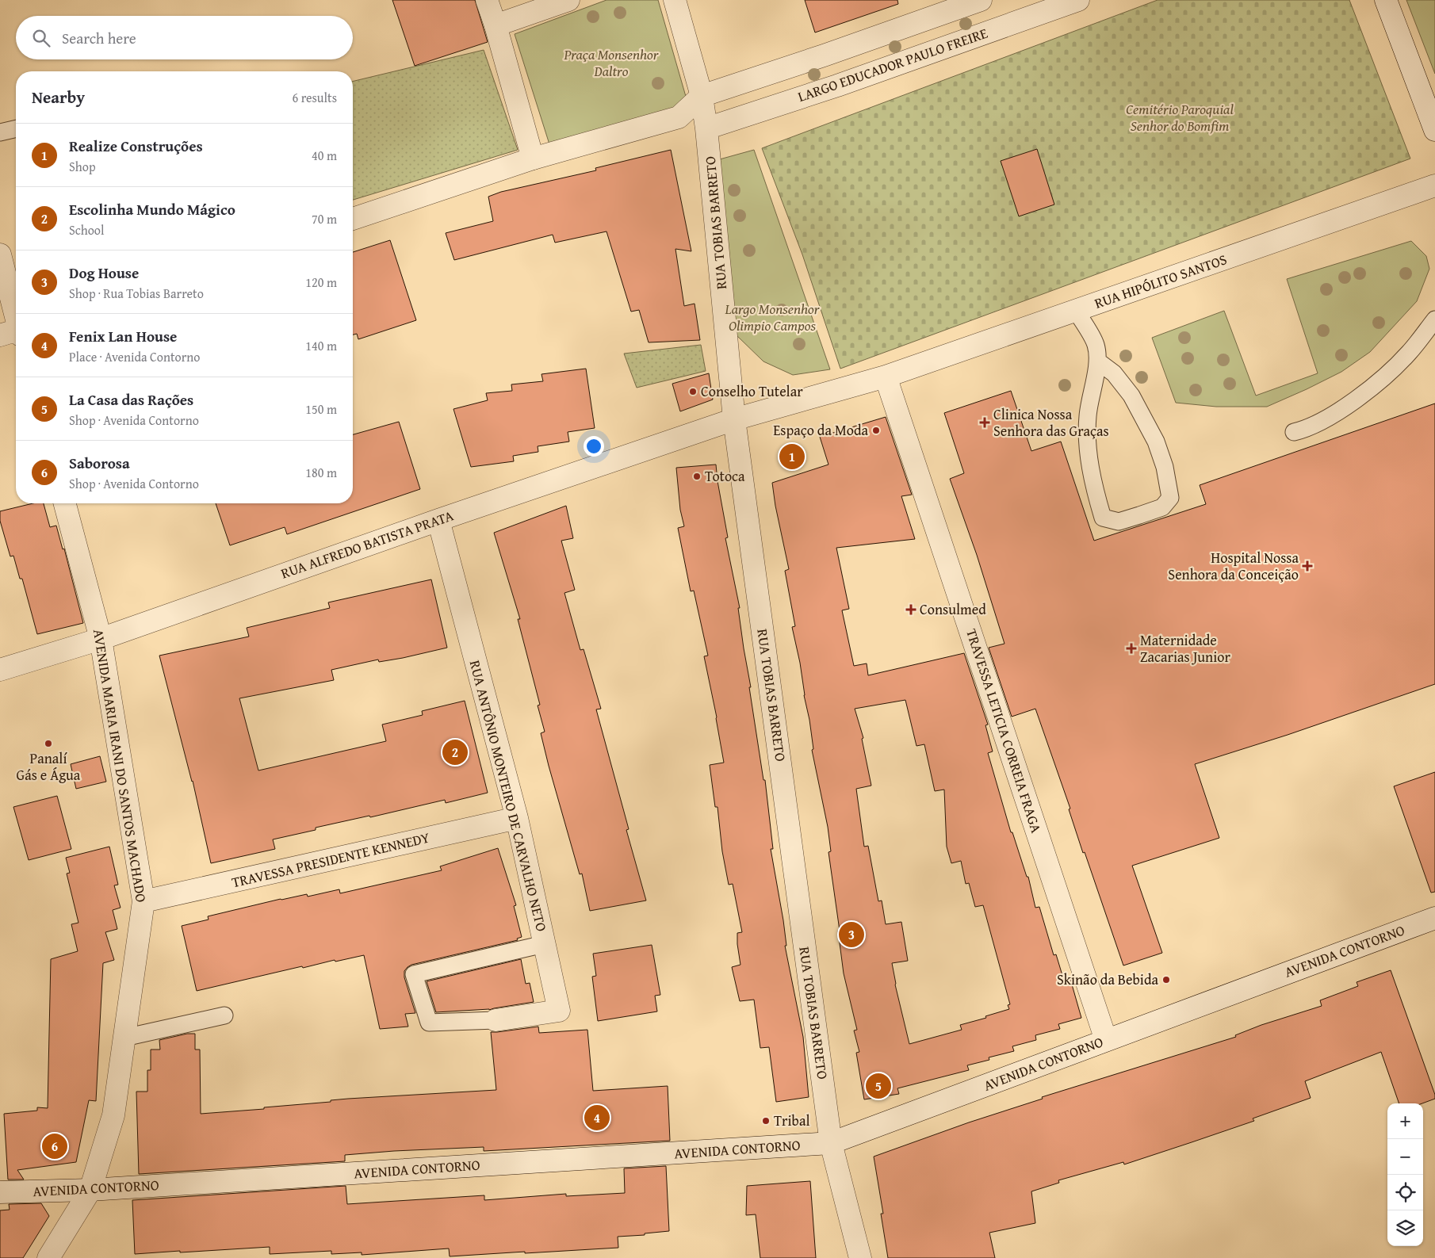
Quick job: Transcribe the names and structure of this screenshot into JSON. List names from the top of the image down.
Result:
{
  "streets": {
    "street": [
      "LARGO EDUCADOR PAULO FREIRE",
      "RUA TOBIAS BARRETO",
      "RUA HIPÓLITO SANTOS",
      "RUA ALFREDO BATISTA PRATA",
      "TRAVESSA LETICIA CORREIA FRAGA",
      "AVENIDA MARIA IRANI DO SANTOS MACHADO",
      "RUA ANTÔNIO MONTEIRO DE CARVALHO NETO",
      "TRAVESSA PRESIDENTE KENNEDY",
      "AVENIDA CONTORNO"
    ]
  },
  "crossings": [
    ["LARGO EDUCADOR PAULO FREIRE", "RUA TOBIAS BARRETO"],
    ["RUA TOBIAS BARRETO", "RUA HIPÓLITO SANTOS"],
    ["RUA TOBIAS BARRETO", "RUA ALFREDO BATISTA PRATA"],
    ["RUA TOBIAS BARRETO", "AVENIDA CONTORNO"],
    ["RUA HIPÓLITO SANTOS", "RUA ALFREDO BATISTA PRATA"],
    ["RUA HIPÓLITO SANTOS", "TRAVESSA LETICIA CORREIA FRAGA"],
    ["RUA ALFREDO BATISTA PRATA", "AVENIDA MARIA IRANI DO SANTOS MACHADO"],
    ["RUA ALFREDO BATISTA PRATA", "RUA ANTÔNIO MONTEIRO DE CARVALHO NETO"],
    ["TRAVESSA LETICIA CORREIA FRAGA", "AVENIDA CONTORNO"],
    ["AVENIDA MARIA IRANI DO SANTOS MACHADO", "TRAVESSA PRESIDENTE KENNEDY"],
    ["AVENIDA MARIA IRANI DO SANTOS MACHADO", "AVENIDA CONTORNO"],
    ["RUA ANTÔNIO MONTEIRO DE CARVALHO NETO", "TRAVESSA PRESIDENTE KENNEDY"]
  ],
  "parks": ["Praça Monsenhor Daltro", "Cemitério Paroquial Senhor do Bomfim", "Largo Monsenhor Olimpio Campos"],
  "places": {
    "other": [
      "Conselho Tutelar",
      "Espaço da Moda",
      "Totoca",
      "Panalí Gás e Água",
      "Skinão da Bebida",
      "Tribal"
    ],
    "health": [
      "Clinica Nossa Senhora das Graças",
      "Hospital Nossa Senhora da Conceição",
      "Consulmed",
      "Maternidade Zacarias Junior"
    ]
  },
  "page": {
    "search": "Search here",
    "heading": ["Nearby", "6 results"],
    "list": [
      {
        "mark": "1",
        "name": "Realize Construções",
        "note": "Shop",
        "value": "40 m"
      },
      {
        "mark": "2",
        "name": "Escolinha Mundo Mágico",
        "note": "School",
        "value": "70 m"
      },
      {
        "mark": "3",
        "name": "Dog House",
        "note": "Shop · Rua Tobias Barreto",
        "value": "120 m"
      },
      {
        "mark": "4",
        "name": "Fenix Lan House",
        "note": "Place · Avenida Contorno",
        "value": "140 m"
      },
      {
        "mark": "5",
        "name": "La Casa das Rações",
        "note": "Shop · Avenida Contorno",
        "value": "150 m"
      },
      {
        "mark": "6",
        "name": "Saborosa",
        "note": "Shop · Avenida Contorno",
        "value": "180 m"
      }
    ],
    "pins": [
      "1",
      "2",
      "3",
      "5",
      "4",
      "6"
    ],
    "map_buttons": ["+", "−"]
  }
}
